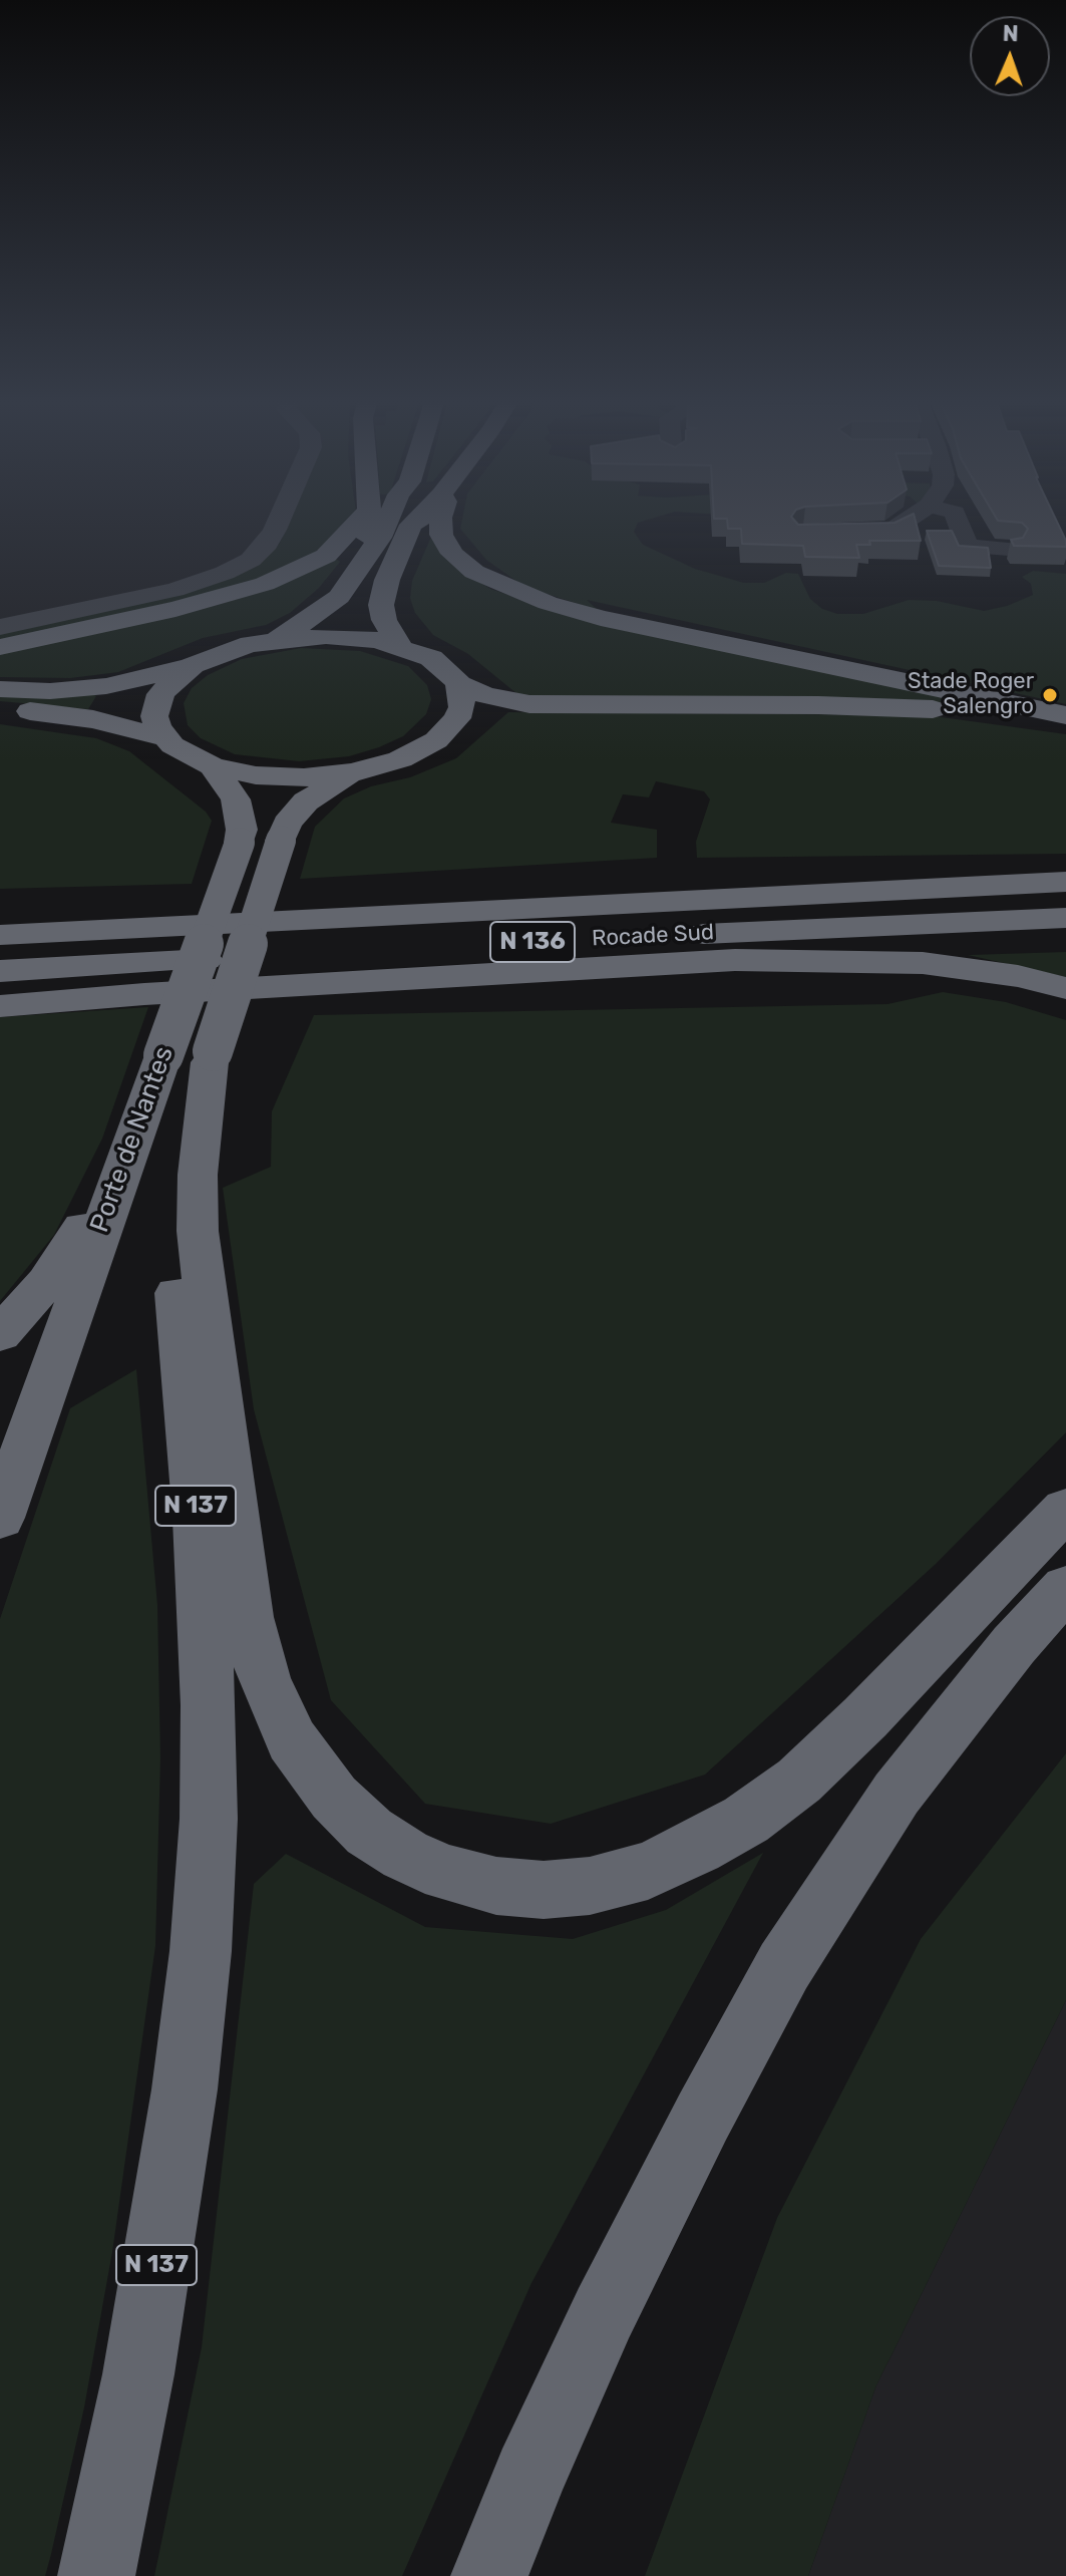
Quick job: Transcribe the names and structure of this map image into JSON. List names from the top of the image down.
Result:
{
  "streets": {
    "highway": [
      "Rocade Sud",
      "N 136",
      "Porte de Nantes",
      "N 137"
    ]
  },
  "crossings": [
    ["Porte de Nantes", "N 137"]
  ],
  "places": ["Stade Roger Salengro"],
  "north": "top"
}
